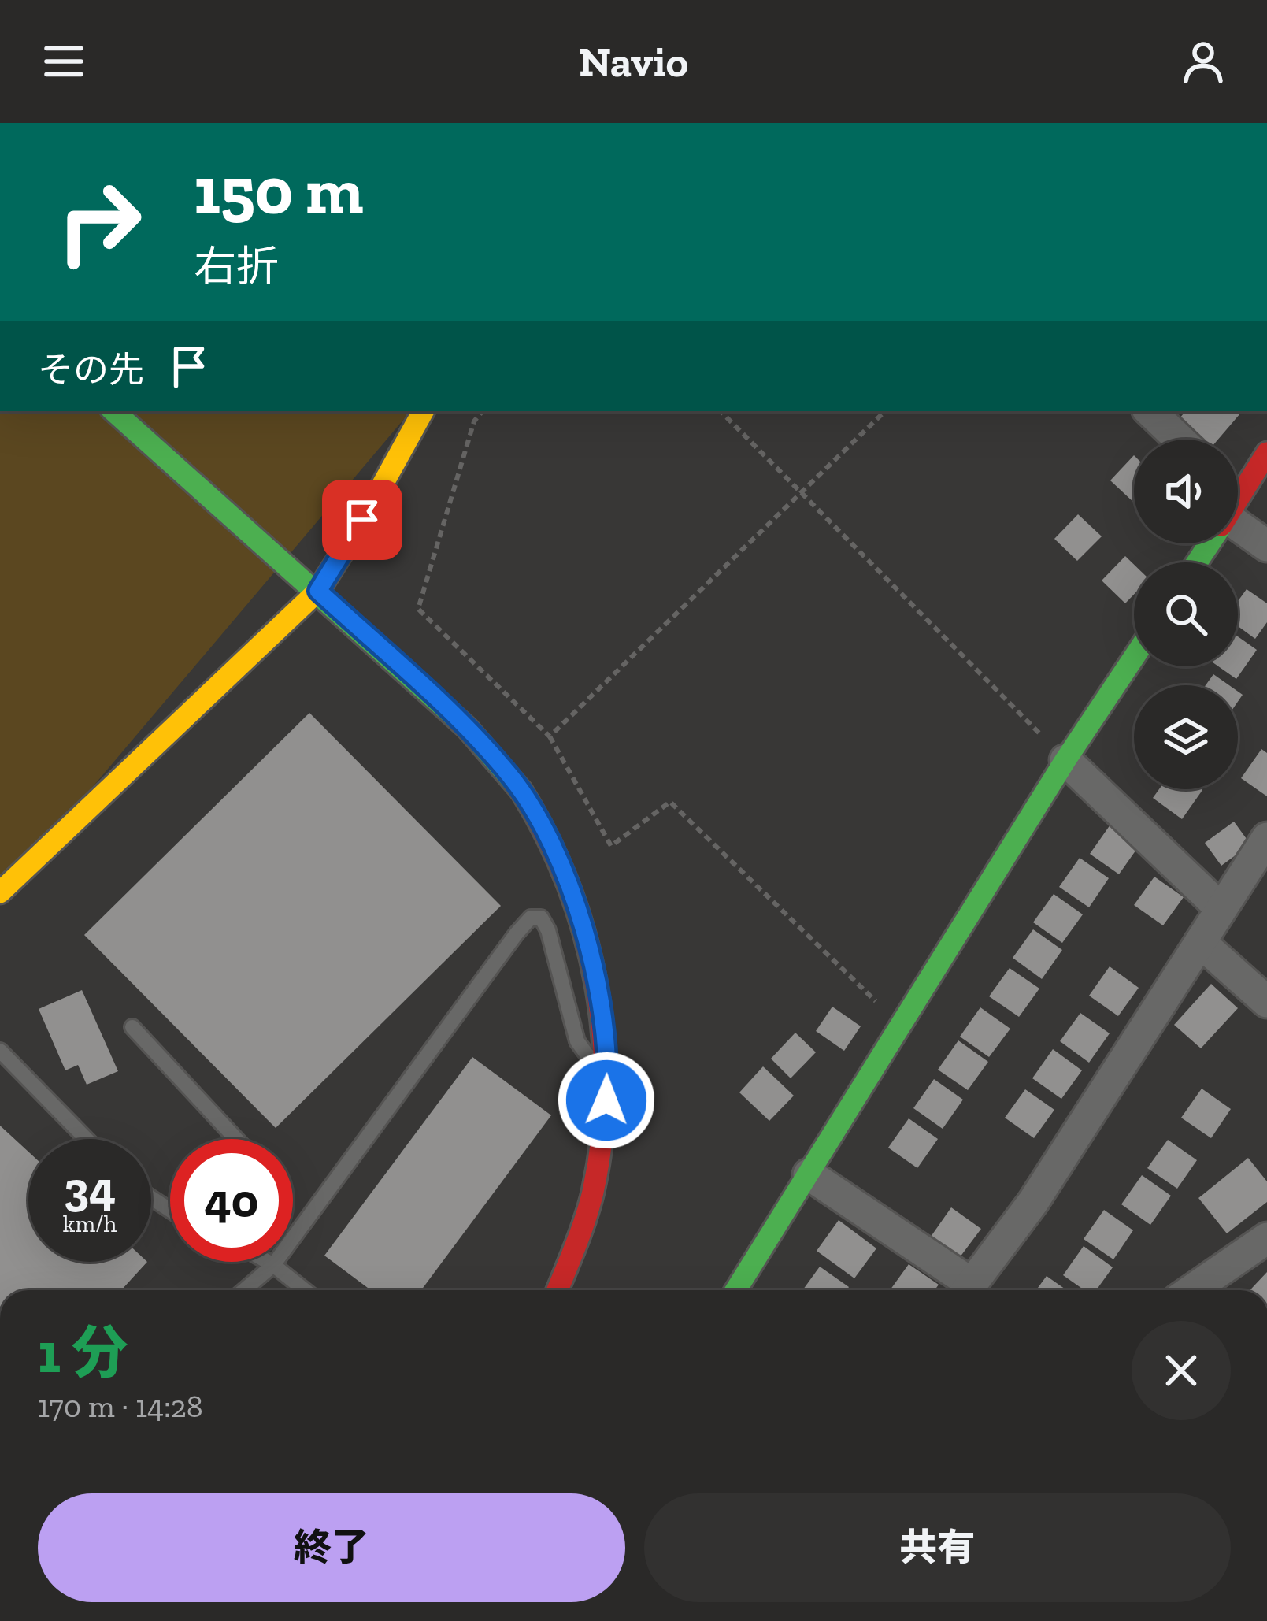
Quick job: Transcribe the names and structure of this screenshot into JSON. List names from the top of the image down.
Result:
{
  "page": {
    "header": "Navio",
    "turn": ["150 m", "右折"],
    "then": "その先",
    "speed": "34 km/h",
    "limit": "40",
    "heading": ["1 分", "170 m · 14:28"],
    "buttons": ["終了", "共有"]
  }
}
